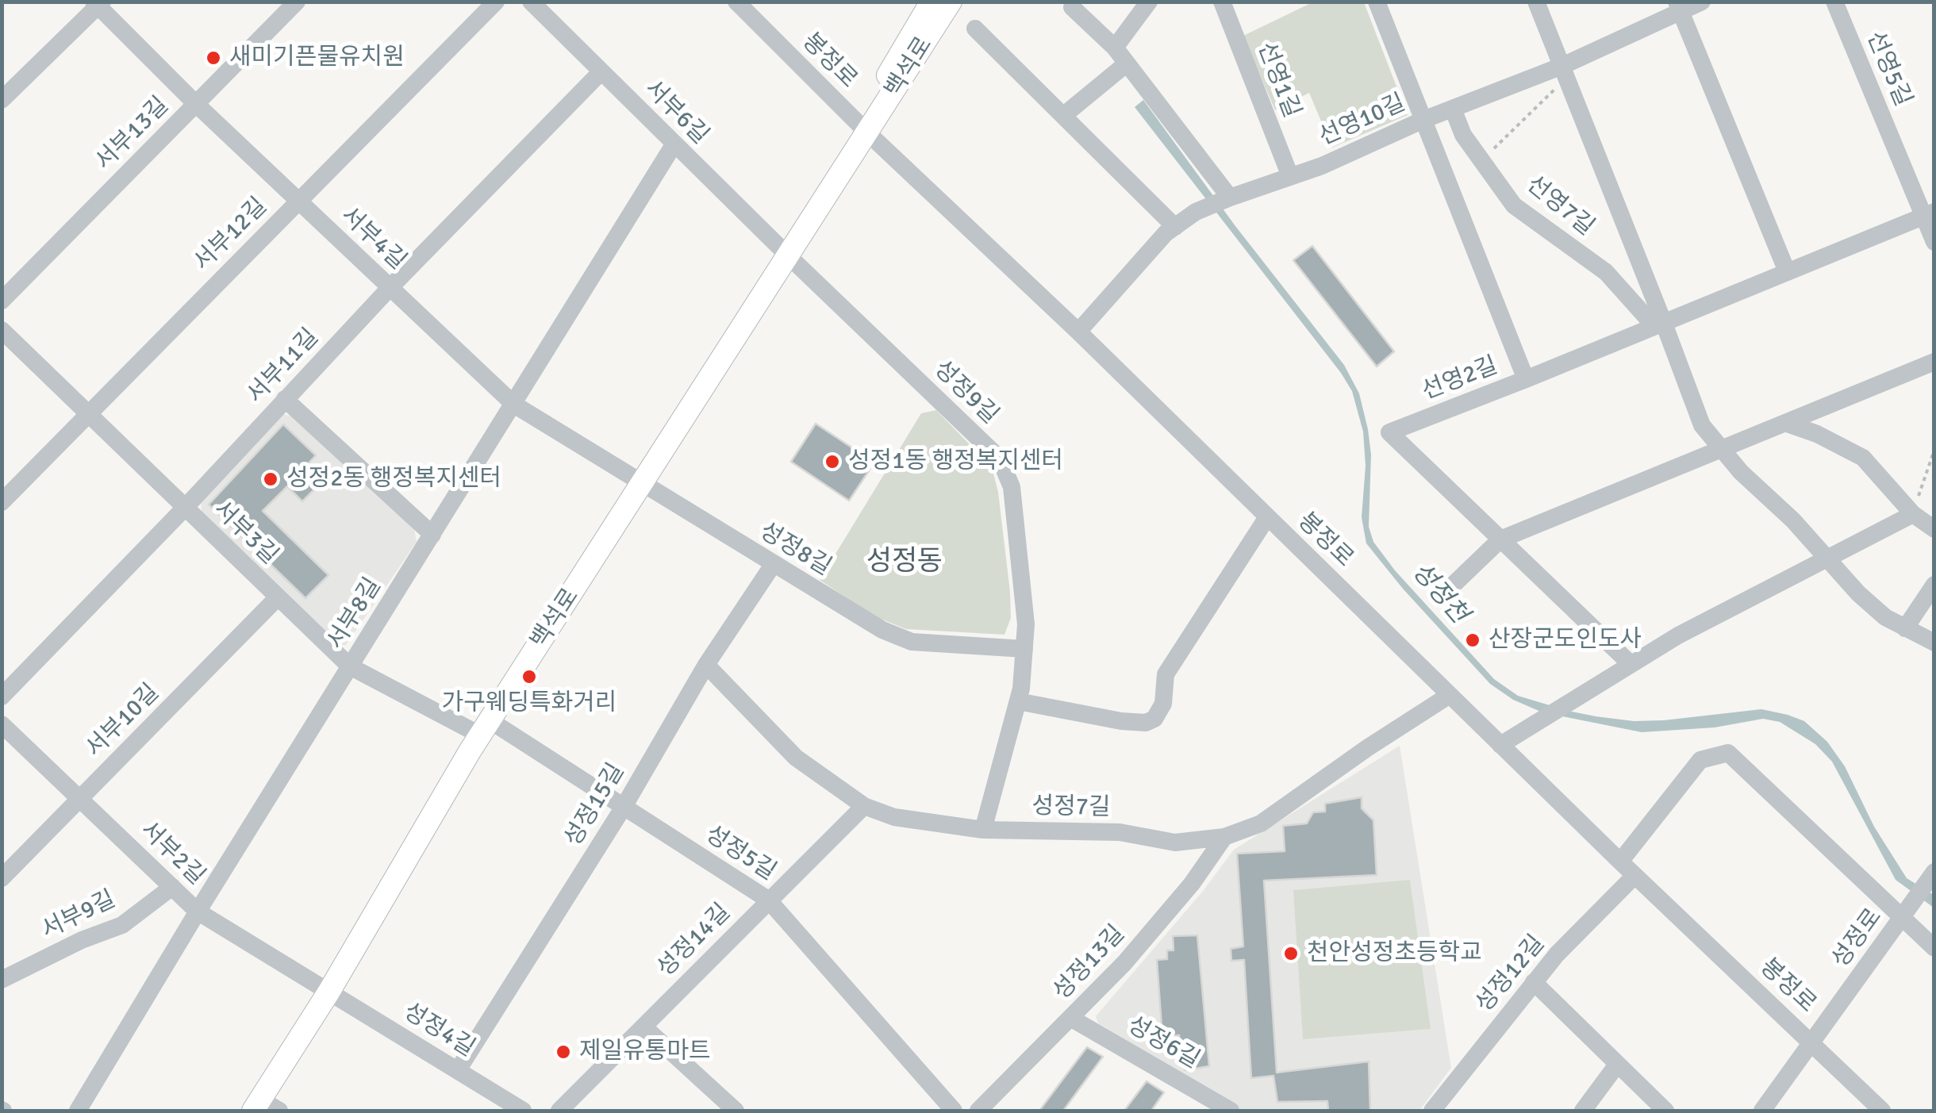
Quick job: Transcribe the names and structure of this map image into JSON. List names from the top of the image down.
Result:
{
  "streets": {
    "main road": ["백석로"],
    "street": [
      "봉정로",
      "선영5길",
      "선영1길",
      "서부6길",
      "선영10길",
      "서부13길",
      "선영7길",
      "서부12길",
      "서부4길",
      "서부11길",
      "선영2길",
      "성정9길",
      "서부3길",
      "성정8길",
      "서부8길",
      "서부10길",
      "성정15길",
      "성정7길",
      "서부2길",
      "성정5길",
      "서부9길",
      "성정로",
      "성정14길",
      "성정13길",
      "성정12길",
      "성정4길",
      "성정6길"
    ]
  },
  "crossings": [
    ["봉정로", "백석로"],
    ["봉정로", "선영10길"],
    ["봉정로", "성정7길"],
    ["봉정로", "성정로"],
    ["봉정로", "성정12길"],
    ["백석로", "서부6길"],
    ["백석로", "서부4길"],
    ["백석로", "성정9길"],
    ["백석로", "서부3길"],
    ["백석로", "성정8길"],
    ["백석로", "서부2길"],
    ["백석로", "성정5길"],
    ["백석로", "성정4길"],
    ["선영1길", "선영10길"],
    ["서부6길", "서부11길"],
    ["서부6길", "성정9길"],
    ["서부6길", "서부8길"],
    ["선영10길", "선영7길"],
    ["선영10길", "선영2길"],
    ["서부13길", "서부4길"],
    ["서부12길", "서부4길"],
    ["서부12길", "서부3길"],
    ["서부4길", "서부11길"],
    ["서부4길", "성정8길"],
    ["서부4길", "서부8길"],
    ["서부11길", "서부3길"],
    ["성정9길", "성정8길"],
    ["성정9길", "성정7길"],
    ["서부3길", "서부8길"],
    ["서부3길", "서부10길"],
    ["서부3길", "성정5길"],
    ["성정8길", "성정15길"],
    ["서부8길", "서부2길"],
    ["서부10길", "서부2길"],
    ["성정15길", "성정7길"],
    ["성정15길", "성정5길"],
    ["성정15길", "성정4길"],
    ["성정7길", "성정14길"],
    ["성정7길", "성정13길"],
    ["서부2길", "서부9길"],
    ["서부2길", "성정4길"],
    ["성정5길", "성정14길"],
    ["성정13길", "성정6길"]
  ],
  "districts": ["성정동"],
  "water": ["성정천"],
  "places": [
    "새미기픈물유치원",
    "성정1동 행정복지센터",
    "성정2동 행정복지센터",
    "산장군도인도사",
    "가구웨딩특화거리",
    "천안성정초등학교",
    "제일유통마트"
  ]
}
